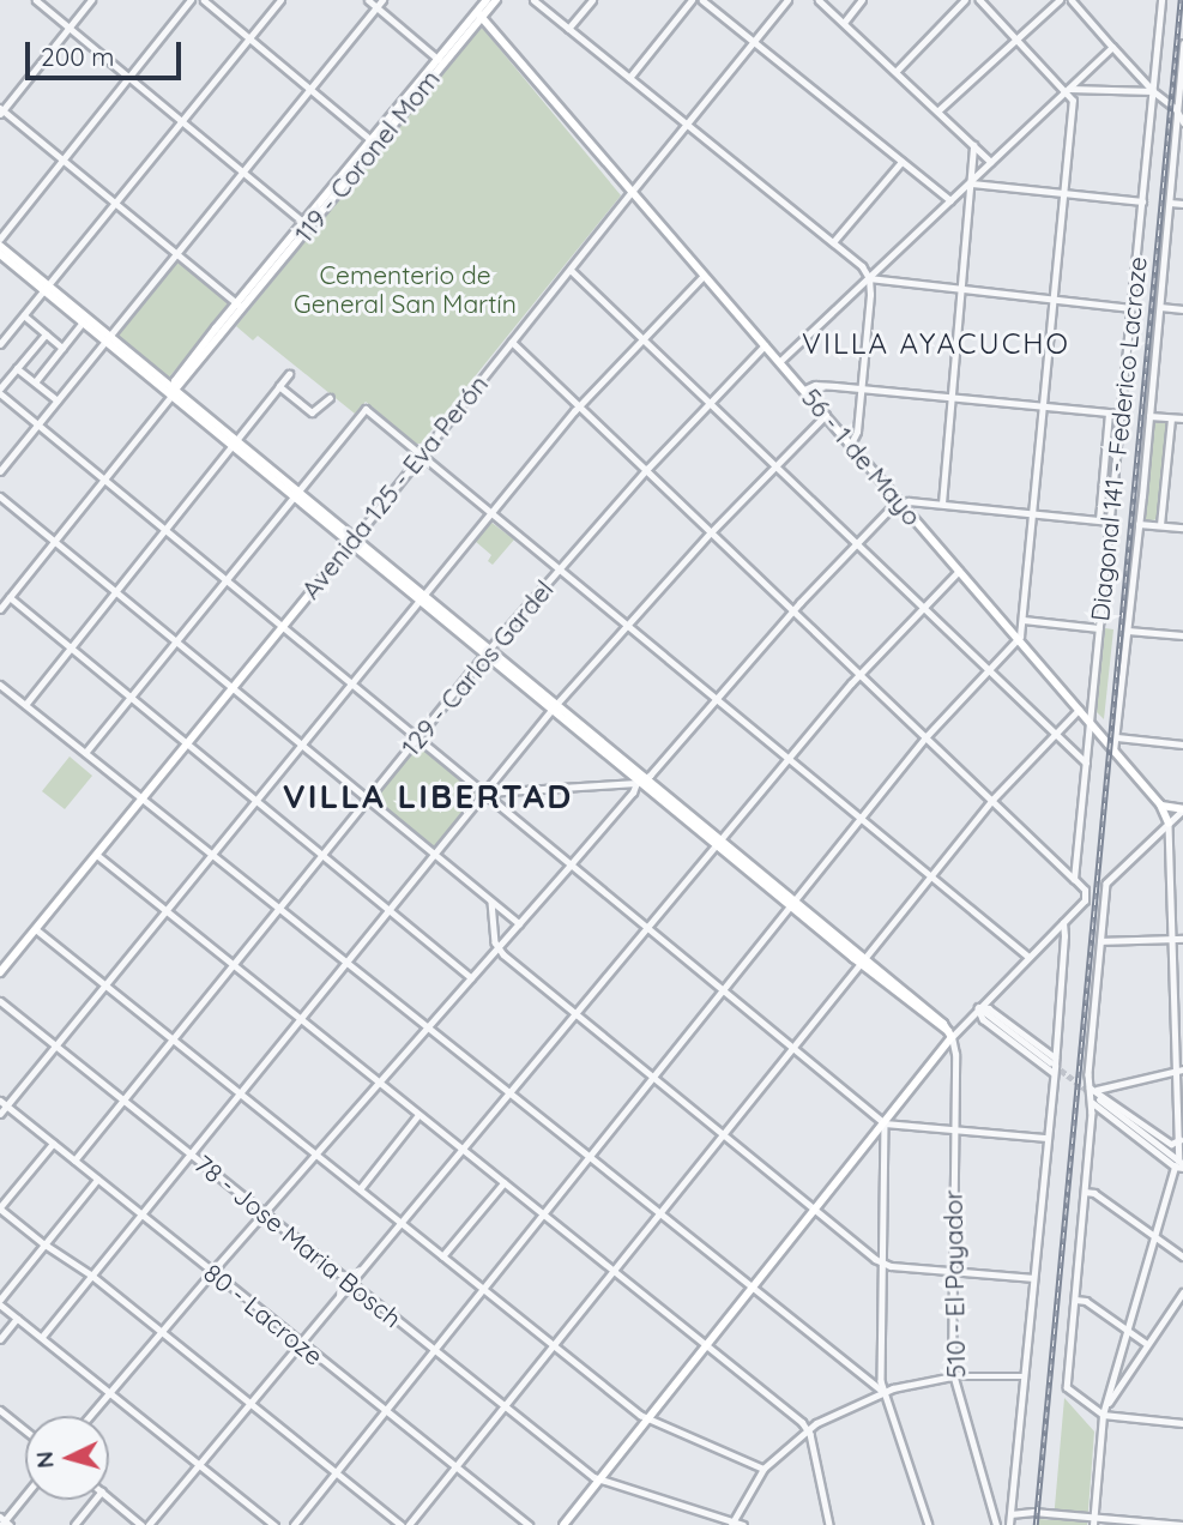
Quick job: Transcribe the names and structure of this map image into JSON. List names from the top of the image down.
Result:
{
  "streets": {
    "main road": ["119 - Coronel Mom", "56 - 1 de Mayo", "Avenida 125 - Eva Perón"],
    "street": [
      "Diagonal 141 - Federico Lacroze",
      "129 - Carlos Gardel",
      "78 - Jose Maria Bosch",
      "510 - El Payador",
      "80 - Lacroze"
    ]
  },
  "crossings": [
    ["119 - Coronel Mom", "56 - 1 de Mayo"],
    ["Diagonal 141 - Federico Lacroze", "56 - 1 de Mayo"],
    ["56 - 1 de Mayo", "Avenida 125 - Eva Perón"],
    ["56 - 1 de Mayo", "129 - Carlos Gardel"],
    ["129 - Carlos Gardel", "78 - Jose Maria Bosch"],
    ["129 - Carlos Gardel", "80 - Lacroze"]
  ],
  "districts": ["VILLA AYACUCHO", "VILLA LIBERTAD"],
  "parks": ["Cementerio de General San Martín"],
  "scale_bar": "200 m",
  "north": "left"
}
